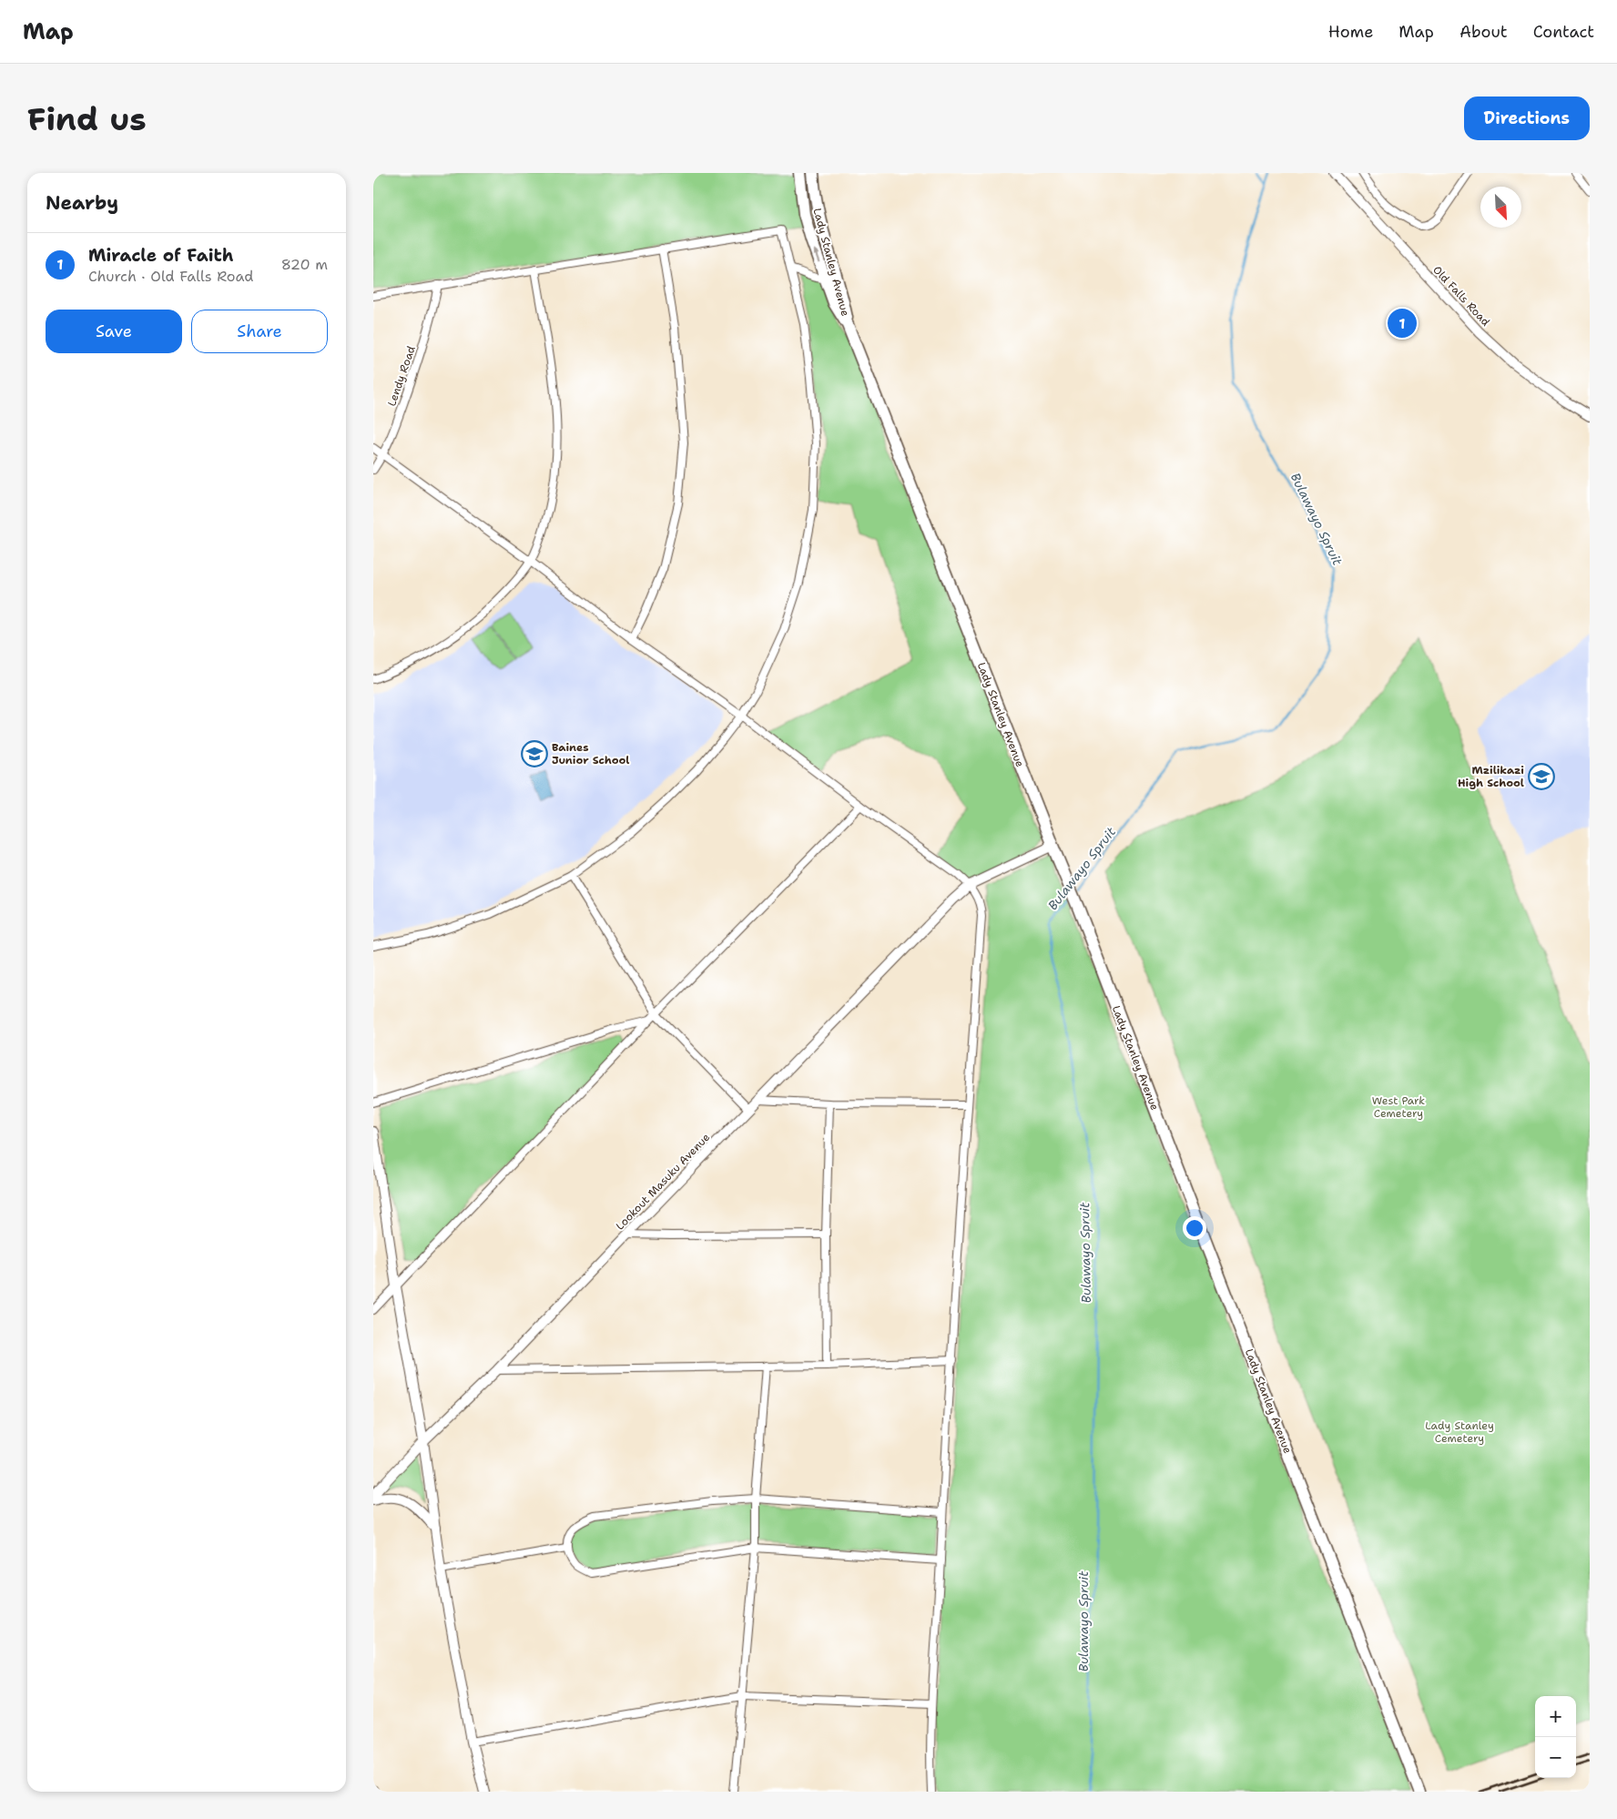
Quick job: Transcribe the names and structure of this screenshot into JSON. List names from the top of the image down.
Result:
{
  "streets": {
    "highway": ["Lady Stanley Avenue"],
    "street": ["Old Falls Road", "Lendy Road", "Lookout Masuku Avenue"]
  },
  "crossings": [
    ["Lady Stanley Avenue", "Lookout Masuku Avenue"]
  ],
  "water": ["Bulawayo Spruit"],
  "parks": ["West Park Cemetery", "Lady Stanley Cemetery"],
  "places": {
    "school or university": ["Baines Junior School", "Mzilikazi High School"]
  },
  "north": "bottom right",
  "page": {
    "header": "Map",
    "nav": [
      "Home",
      "Map",
      "About",
      "Contact"
    ],
    "buttons": [
      "Directions",
      ["Save", "Share"]
    ],
    "title": "Find us",
    "heading": "Nearby",
    "list": [
      {
        "mark": "1",
        "name": "Miracle of Faith",
        "note": "Church · Old Falls Road",
        "value": "820 m"
      }
    ],
    "pins": "1",
    "map_buttons": ["+", "−"]
  }
}
